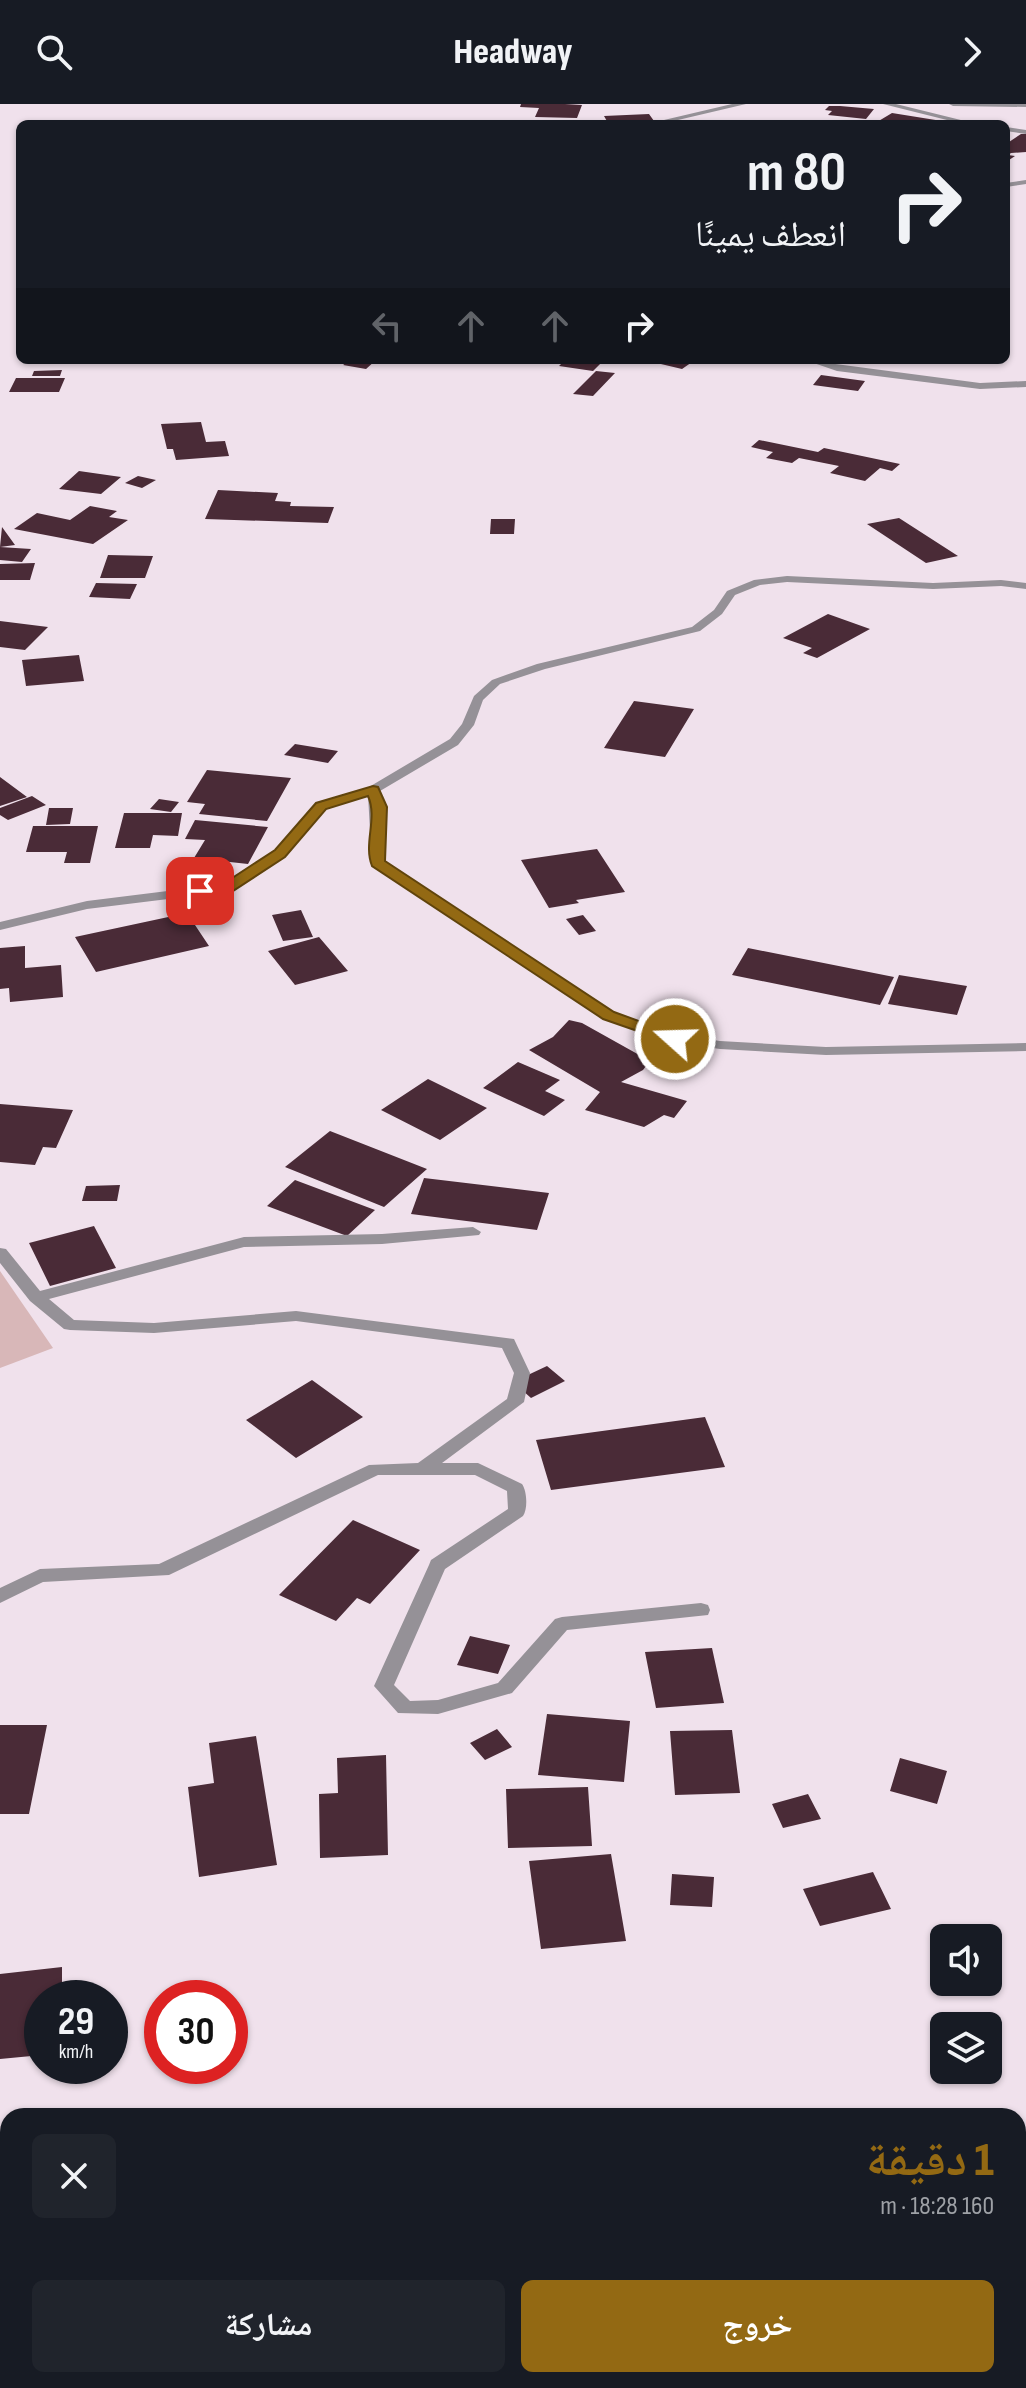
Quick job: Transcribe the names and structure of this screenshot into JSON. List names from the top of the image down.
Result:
{
  "page": {
    "header": "Headway",
    "turn": ["80 m", "انعطف يمينًا"],
    "speed": "29 km/h",
    "limit": "30",
    "heading": ["1 دقيقة", "160 m · 18:28"],
    "buttons": ["خروج", "مشاركة"]
  }
}
